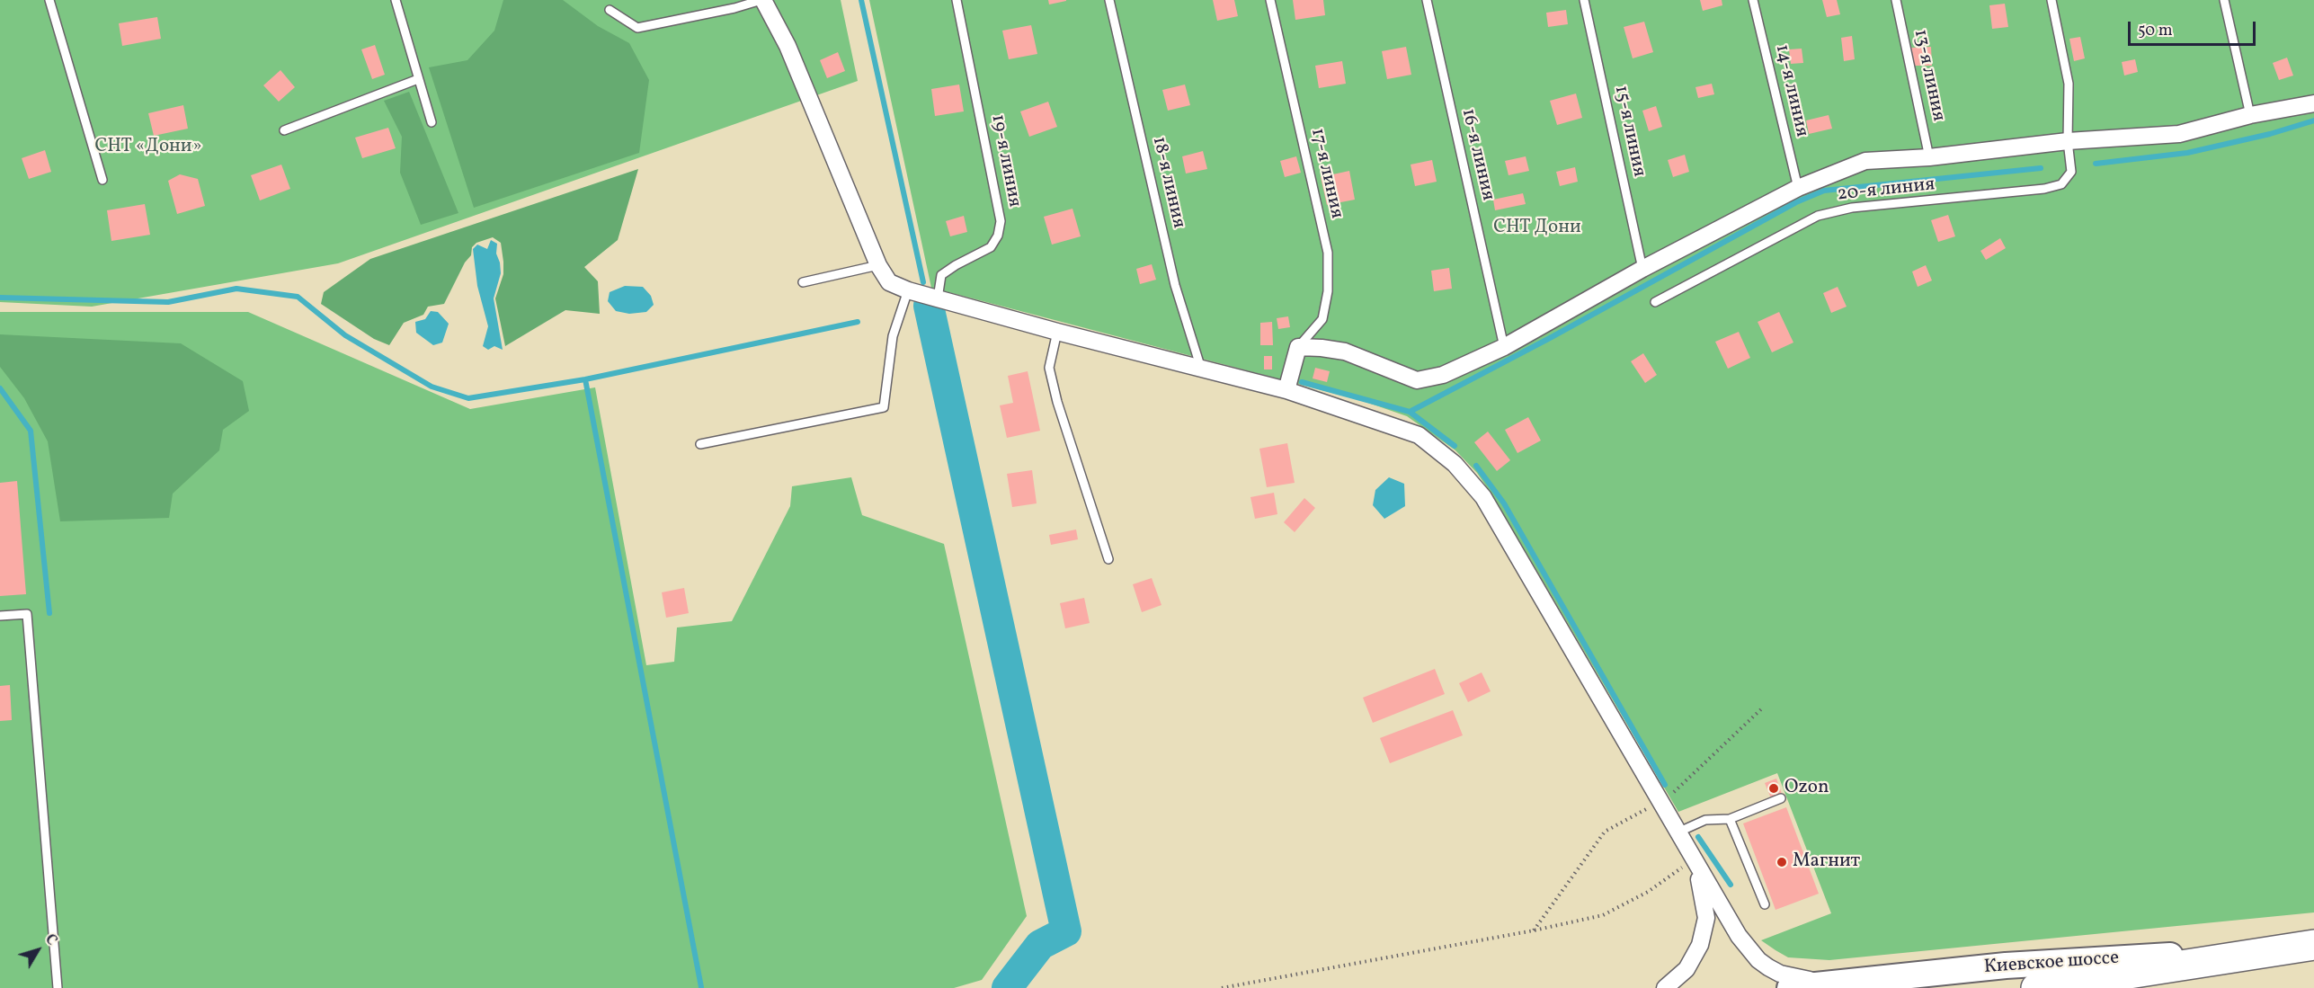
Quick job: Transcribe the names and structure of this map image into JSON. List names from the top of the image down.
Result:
{
  "streets": {
    "main road": ["Киевское шоссе"],
    "lane": [
      "13-я линия",
      "14-я линия",
      "15-я линия",
      "16-я линия",
      "19-я линия",
      "17-я линия",
      "18-я линия",
      "20-я линия"
    ]
  },
  "parks": ["СНТ «Дони»", "СНТ Дони"],
  "places": ["Ozon", "Магнит"],
  "scale_bar": "50 m",
  "north": "top right"
}
